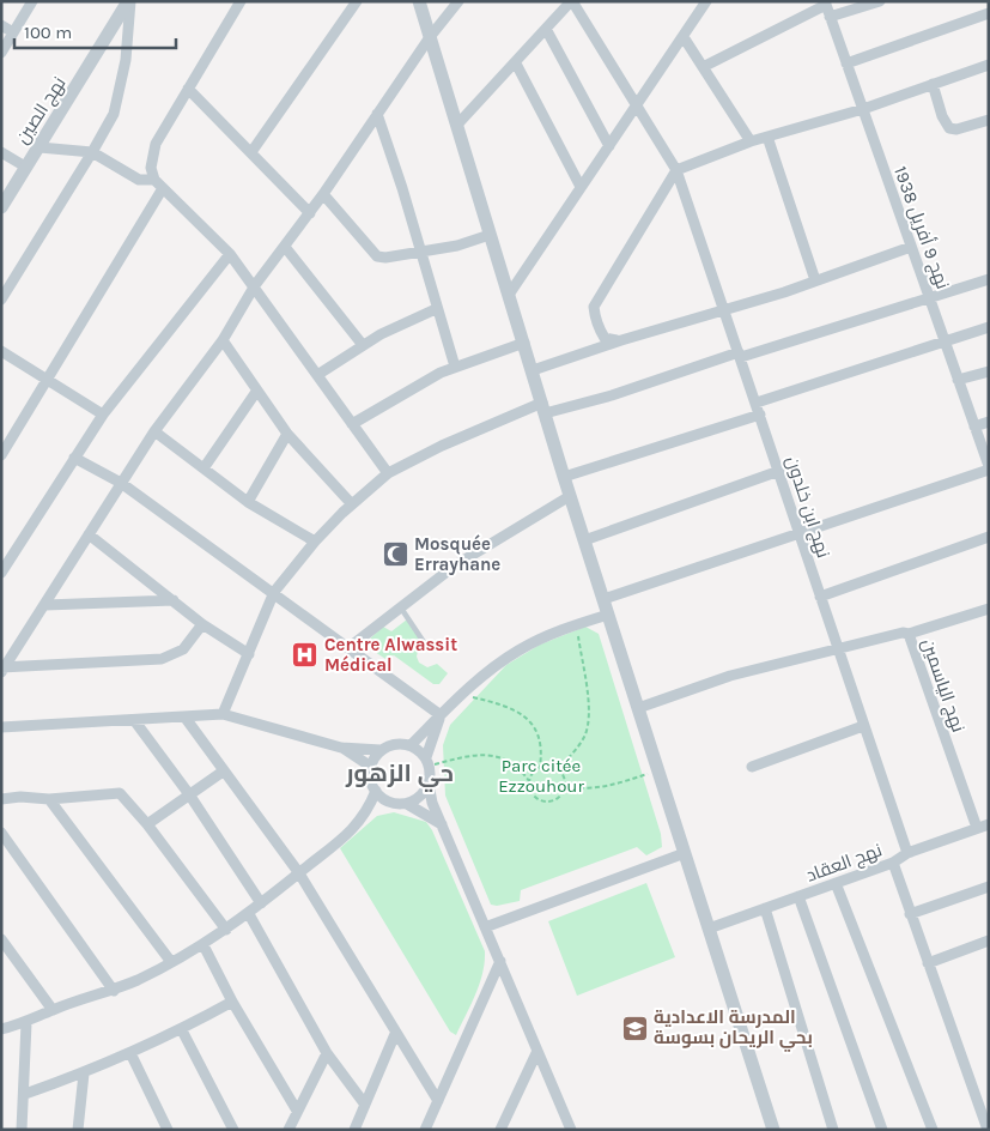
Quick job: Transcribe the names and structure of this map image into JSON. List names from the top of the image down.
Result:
{
  "streets": {
    "street": [
      "نهج الصين",
      "نهج 9 أفريل 1938",
      "نهج ابن خلدون",
      "نهج الياسمين",
      "نهج العقاد"
    ]
  },
  "crossings": [
    ["نهج ابن خلدون", "نهج العقاد"],
    ["نهج الياسمين", "نهج العقاد"]
  ],
  "districts": ["حي الزهور"],
  "parks": ["Parc citée Ezzouhour"],
  "places": {
    "mosque": ["Mosquée Errayhane"],
    "hospital": ["Centre Alwassit Médical"],
    "school or university": ["المدرسة الاعدادية بحي الريحان بسوسة"]
  },
  "scale_bar": "100 m"
}
